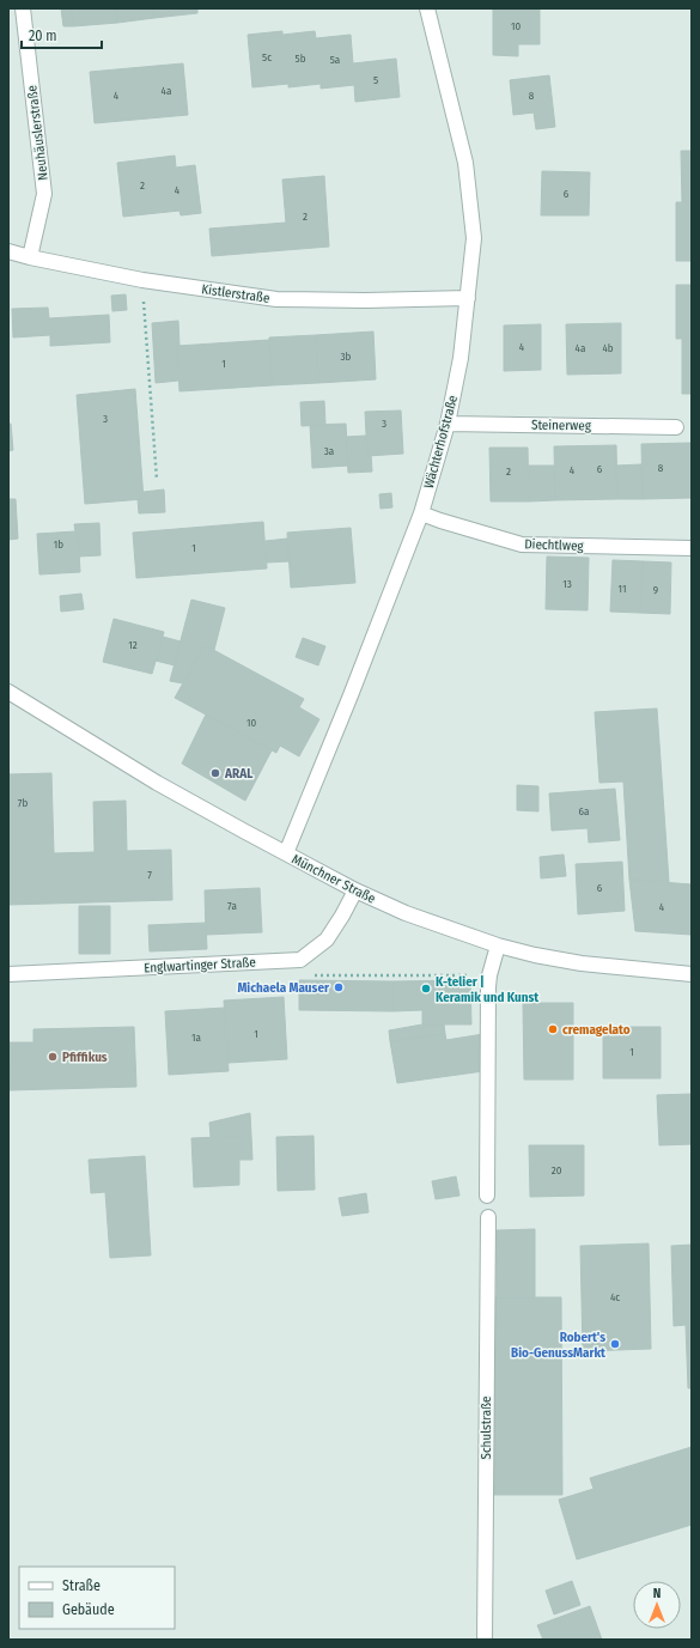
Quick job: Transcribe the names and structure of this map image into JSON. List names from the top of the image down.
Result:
{
  "streets": {
    "street": [
      "Neuhäuslerstraße",
      "Kistlerstraße",
      "Steinerweg",
      "Wächterhofstraße",
      "Diechtlweg",
      "Münchner Straße",
      "Englwartinger Straße",
      "Schulstraße"
    ]
  },
  "crossings": [
    ["Neuhäuslerstraße", "Kistlerstraße"],
    ["Kistlerstraße", "Wächterhofstraße"],
    ["Steinerweg", "Wächterhofstraße"],
    ["Wächterhofstraße", "Diechtlweg"],
    ["Wächterhofstraße", "Münchner Straße"]
  ],
  "places": [
    "ARAL",
    "Michaela Mauser",
    "K-telier | Keramik und Kunst",
    "cremagelato",
    "Pfiffikus",
    "Robert's Bio-GenussMarkt"
  ],
  "house_numbers": [
    "10",
    "5c",
    "5b",
    "5a",
    "5",
    "4a",
    "4",
    "8",
    "2",
    "4",
    "6",
    "2",
    "4",
    "4a",
    "4b",
    "3b",
    "1",
    "3",
    "3",
    "3a",
    "8",
    "6",
    "4",
    "2",
    "1b",
    "1",
    "13",
    "11",
    "9",
    "12",
    "10",
    "7b",
    "6a",
    "7",
    "6",
    "7a",
    "4",
    "1",
    "1a",
    "1",
    "20",
    "4c"
  ],
  "legend": ["Straße", "Gebäude"],
  "scale_bar": "20 m",
  "north": "top"
}
